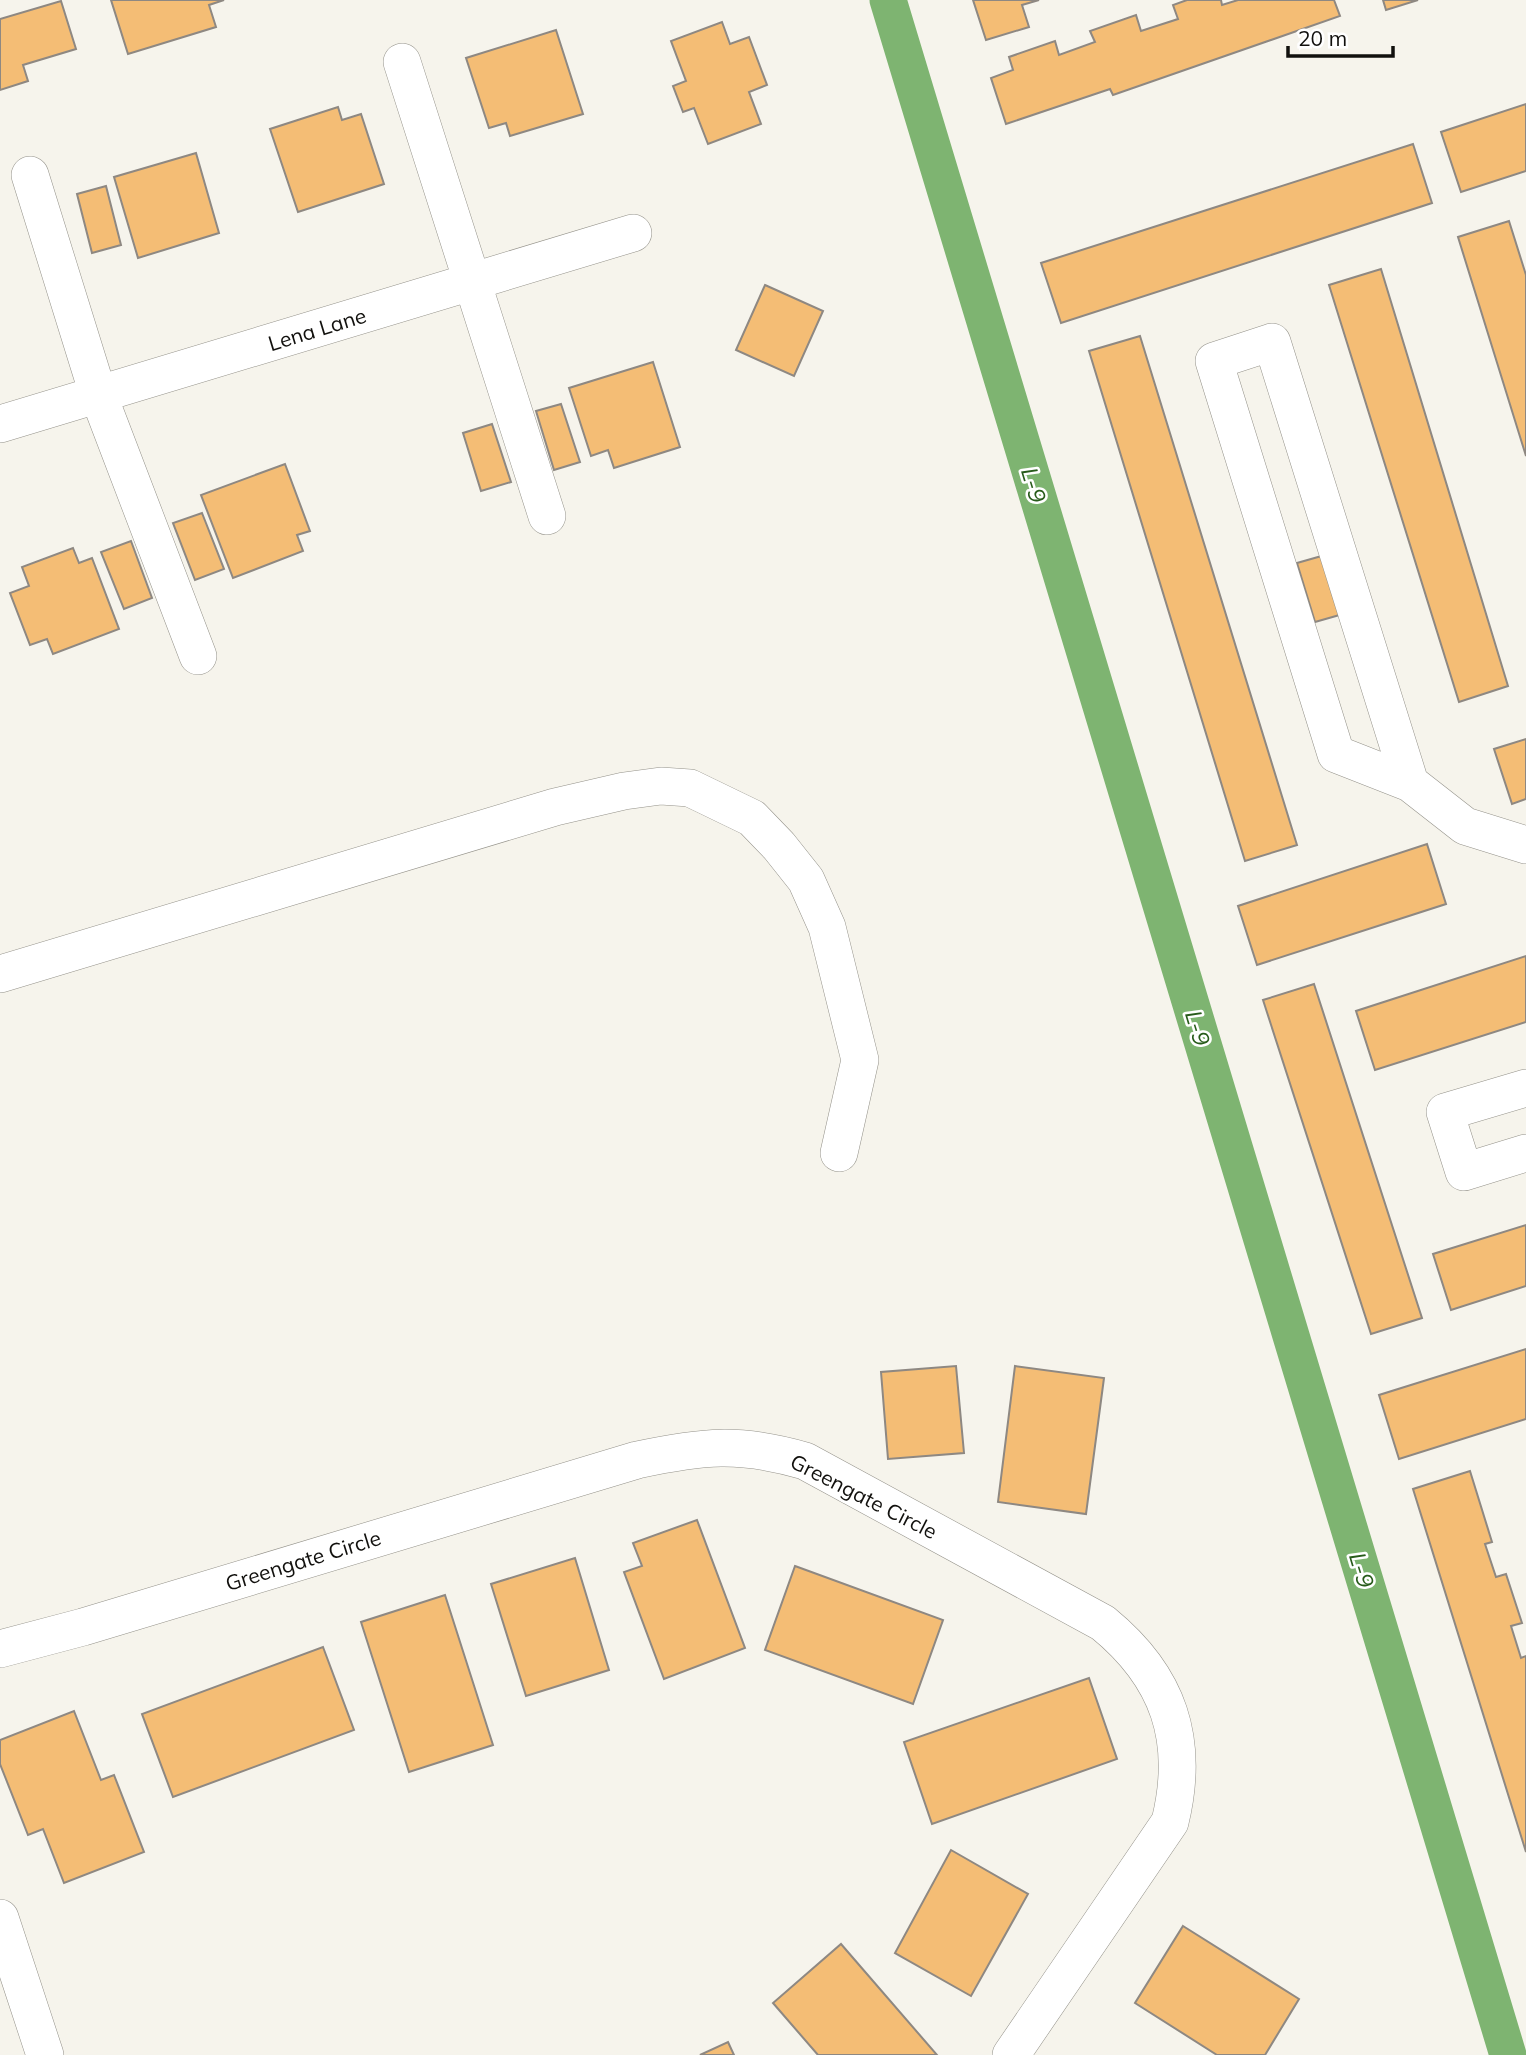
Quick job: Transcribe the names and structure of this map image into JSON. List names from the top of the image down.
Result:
{
  "streets": {
    "street": ["Lena Lane", "Greengate Circle"]
  },
  "water": ["L-9"],
  "scale_bar": "20 m"
}
